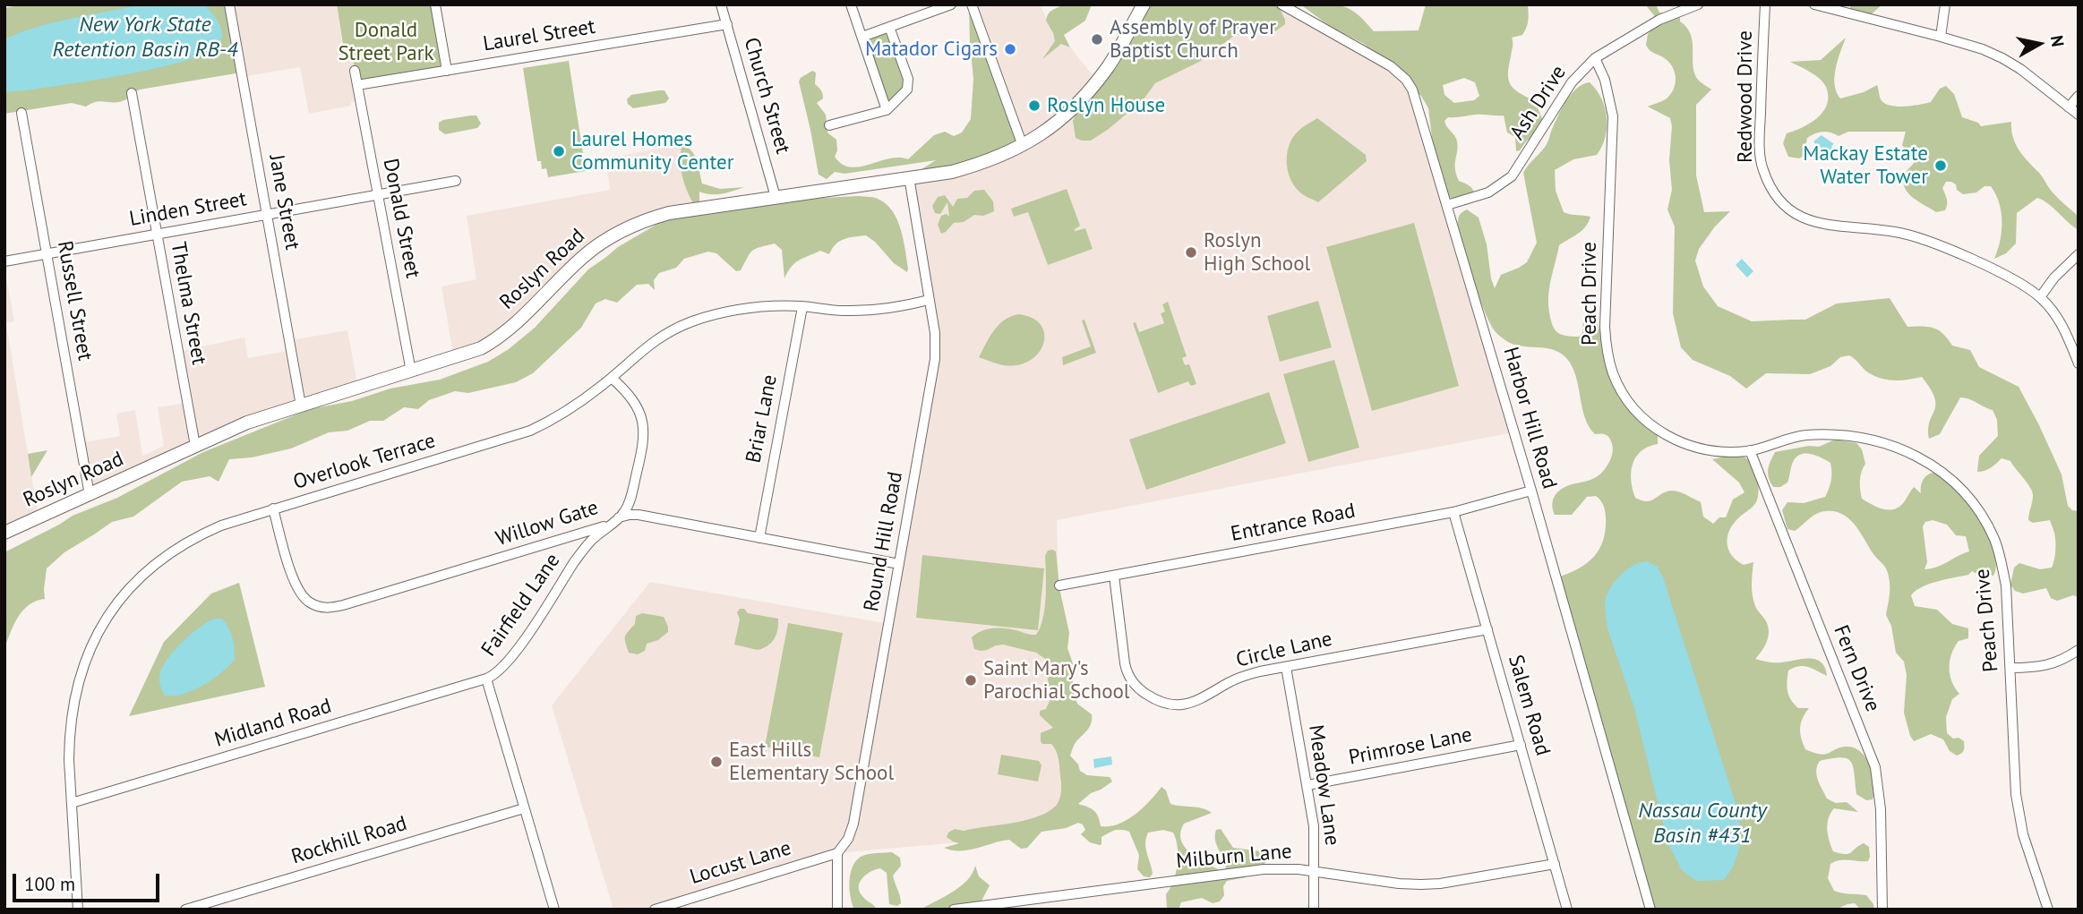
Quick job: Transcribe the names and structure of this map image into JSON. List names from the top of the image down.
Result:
{
  "streets": {
    "main road": ["Roslyn Road"],
    "street": [
      "Laurel Street",
      "Church Street",
      "Redwood Drive",
      "Ash Drive",
      "Jane Street",
      "Linden Street",
      "Donald Street",
      "Peach Drive",
      "Russell Street",
      "Thelma Street",
      "Harbor Hill Road",
      "Briar Lane",
      "Overlook Terrace",
      "Entrance Road",
      "Willow Gate",
      "Round Hill Road",
      "Fairfield Lane",
      "Circle Lane",
      "Fern Drive",
      "Salem Road",
      "Midland Road",
      "Primrose Lane",
      "Meadow Lane",
      "Rockhill Road",
      "Milburn Lane",
      "Locust Lane"
    ]
  },
  "crossings": [
    ["Laurel Street", "Church Street"],
    ["Laurel Street", "Donald Street"],
    ["Church Street", "Roslyn Road"],
    ["Ash Drive", "Peach Drive"],
    ["Ash Drive", "Harbor Hill Road"],
    ["Jane Street", "Linden Street"],
    ["Jane Street", "Roslyn Road"],
    ["Linden Street", "Donald Street"],
    ["Linden Street", "Russell Street"],
    ["Linden Street", "Thelma Street"],
    ["Donald Street", "Roslyn Road"],
    ["Roslyn Road", "Russell Street"],
    ["Roslyn Road", "Thelma Street"],
    ["Roslyn Road", "Round Hill Road"],
    ["Peach Drive", "Fern Drive"],
    ["Harbor Hill Road", "Entrance Road"],
    ["Briar Lane", "Overlook Terrace"],
    ["Briar Lane", "Willow Gate"],
    ["Overlook Terrace", "Willow Gate"],
    ["Overlook Terrace", "Round Hill Road"],
    ["Overlook Terrace", "Fairfield Lane"],
    ["Overlook Terrace", "Midland Road"],
    ["Entrance Road", "Circle Lane"],
    ["Entrance Road", "Salem Road"],
    ["Willow Gate", "Round Hill Road"],
    ["Willow Gate", "Fairfield Lane"],
    ["Round Hill Road", "Locust Lane"],
    ["Fairfield Lane", "Midland Road"],
    ["Fairfield Lane", "Rockhill Road"],
    ["Circle Lane", "Salem Road"],
    ["Circle Lane", "Meadow Lane"],
    ["Salem Road", "Primrose Lane"],
    ["Salem Road", "Milburn Lane"],
    ["Primrose Lane", "Meadow Lane"],
    ["Meadow Lane", "Milburn Lane"]
  ],
  "water": ["New York State Retention Basin RB-4", "Nassau County Basin #431"],
  "parks": ["Donald Street Park"],
  "places": [
    "Assembly of Prayer Baptist Church",
    "Matador Cigars",
    "Roslyn House",
    "Laurel Homes Community Center",
    "Mackay Estate Water Tower",
    "Roslyn High School",
    "Saint Mary's Parochial School",
    "East Hills Elementary School"
  ],
  "scale_bar": "100 m",
  "north": "right"
}
